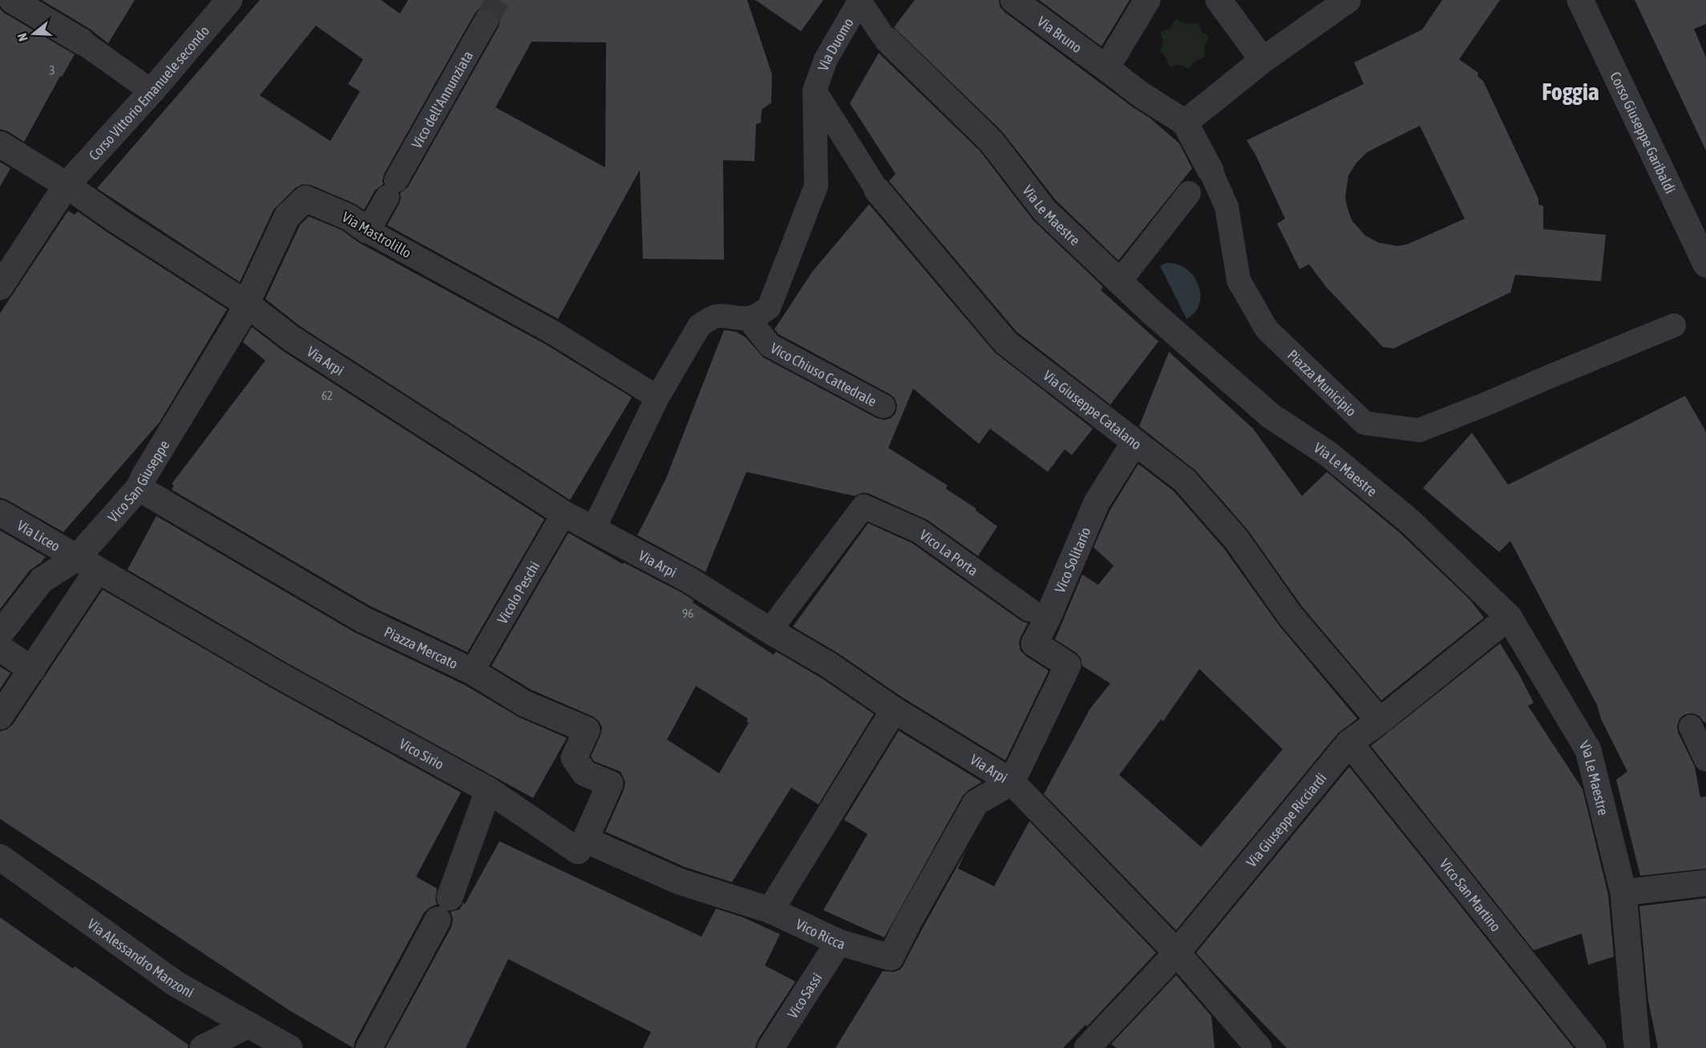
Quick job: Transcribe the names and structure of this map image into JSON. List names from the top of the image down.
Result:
{
  "streets": {
    "street": [
      "Via Bruno",
      "Via Duomo",
      "Corso Vittorio Emanuele secondo",
      "Vico dell'Annunziata",
      "Corso Giuseppe Garibaldi",
      "Via Le Maestre",
      "Via Mastrolillo",
      "Via Arpi",
      "Vico Chiuso Cattedrale",
      "Piazza Municipio",
      "Via Giuseppe Catalano",
      "Vico San Giuseppe",
      "Via Liceo",
      "Vico La Porta",
      "Vico Solitario",
      "Vicolo Peschi",
      "Piazza Mercato",
      "Vico Sirio",
      "Via Giuseppe Ricciardi",
      "Vico San Martino",
      "Vico Ricca",
      "Via Alessandro Manzoni",
      "Vico Sassi"
    ]
  },
  "crossings": [
    ["Via Bruno", "Piazza Municipio"],
    ["Via Duomo", "Via Le Maestre"],
    ["Via Duomo", "Via Giuseppe Catalano"],
    ["Corso Vittorio Emanuele secondo", "Via Arpi"],
    ["Vico dell'Annunziata", "Via Mastrolillo"],
    ["Via Le Maestre", "Via Giuseppe Ricciardi"],
    ["Via Mastrolillo", "Via Arpi"],
    ["Via Mastrolillo", "Vico San Giuseppe"],
    ["Via Arpi", "Vico San Giuseppe"],
    ["Via Arpi", "Vico La Porta"],
    ["Via Arpi", "Vico Solitario"],
    ["Via Arpi", "Vicolo Peschi"],
    ["Via Arpi", "Via Giuseppe Ricciardi"],
    ["Via Arpi", "Vico Ricca"],
    ["Via Giuseppe Catalano", "Vico Solitario"],
    ["Via Giuseppe Catalano", "Via Giuseppe Ricciardi"],
    ["Vico San Giuseppe", "Via Liceo"],
    ["Vico San Giuseppe", "Piazza Mercato"],
    ["Vico San Giuseppe", "Vico Sirio"],
    ["Via Liceo", "Vico Sirio"],
    ["Vico Solitario", "Vico Ricca"],
    ["Vicolo Peschi", "Piazza Mercato"],
    ["Piazza Mercato", "Vico Sirio"],
    ["Via Giuseppe Ricciardi", "Vico San Martino"],
    ["Vico Ricca", "Vico Sassi"]
  ],
  "districts": ["Foggia"],
  "house_numbers": ["3", "62", "96"],
  "north": "left"
}
